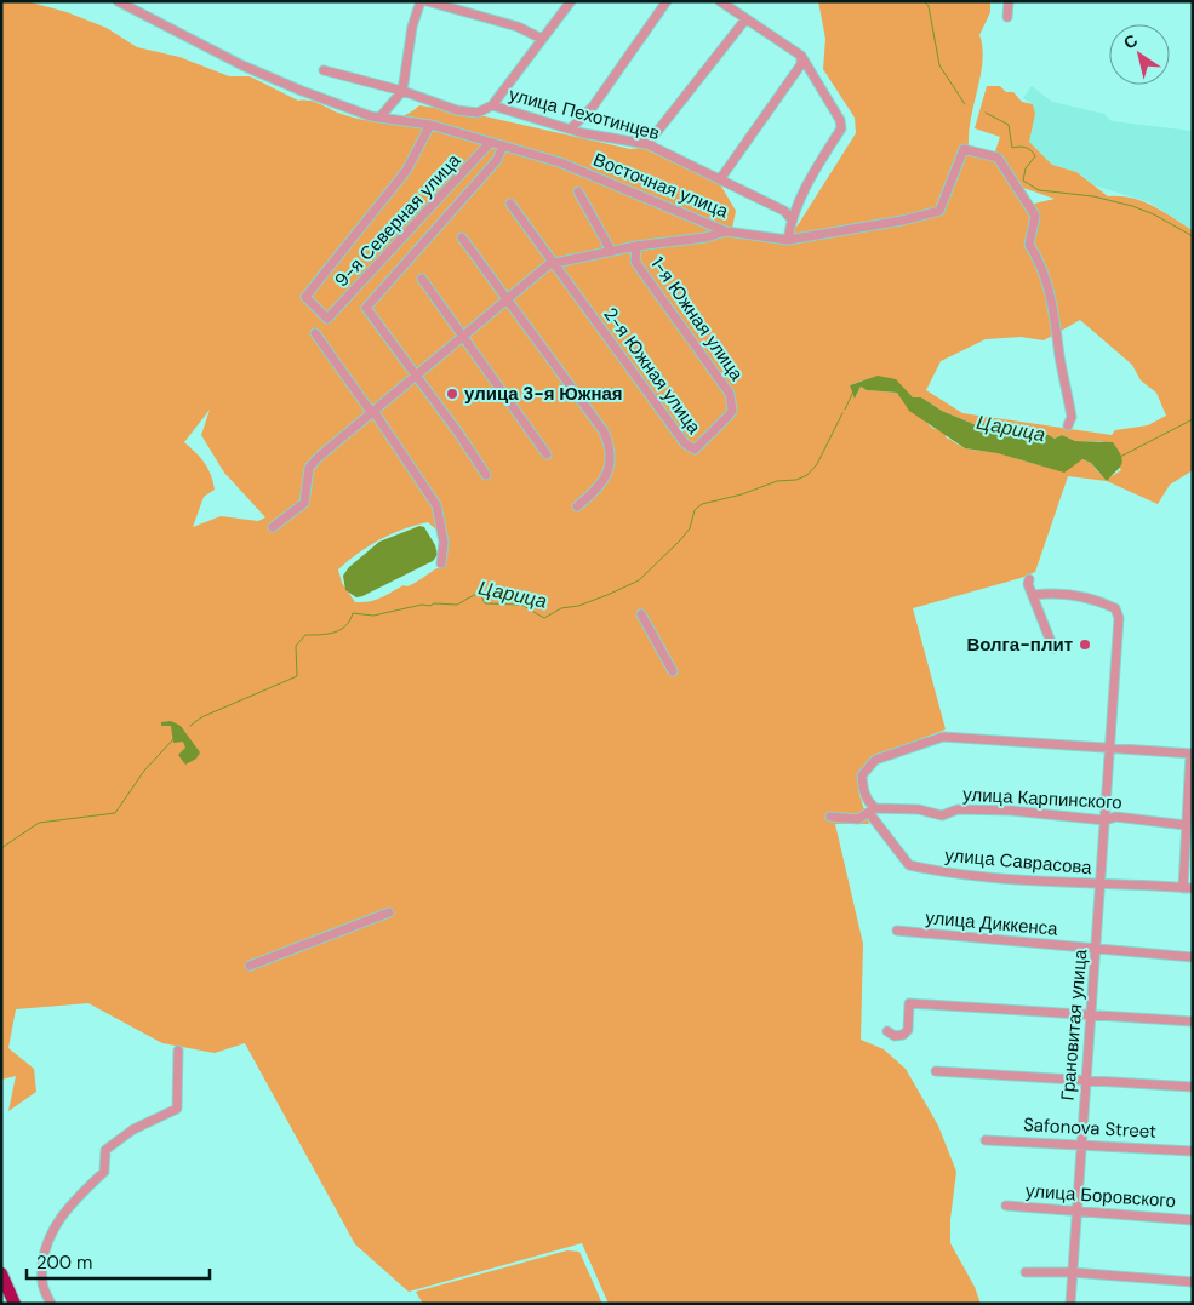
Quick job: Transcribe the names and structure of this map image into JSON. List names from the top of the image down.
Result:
{
  "streets": {
    "street": [
      "улица Пехотинцев",
      "Восточная улица",
      "9-я Северная улица",
      "1-я Южная улица",
      "2-я Южная улица",
      "улица Карпинского",
      "улица Саврасова",
      "улица Диккенса",
      "Грановитая улица",
      "Safonova Street",
      "улица Боровского"
    ]
  },
  "crossings": [
    ["Восточная улица", "9-я Северная улица"],
    ["1-я Южная улица", "2-я Южная улица"],
    ["улица Карпинского", "улица Саврасова"],
    ["улица Карпинского", "Грановитая улица"],
    ["улица Саврасова", "Грановитая улица"],
    ["улица Диккенса", "Грановитая улица"],
    ["Грановитая улица", "Safonova Street"],
    ["Грановитая улица", "улица Боровского"]
  ],
  "water": ["Царица"],
  "places": ["улица 3-я Южная", "Волга-плит"],
  "scale_bar": "200 m",
  "north": "top left"
}
